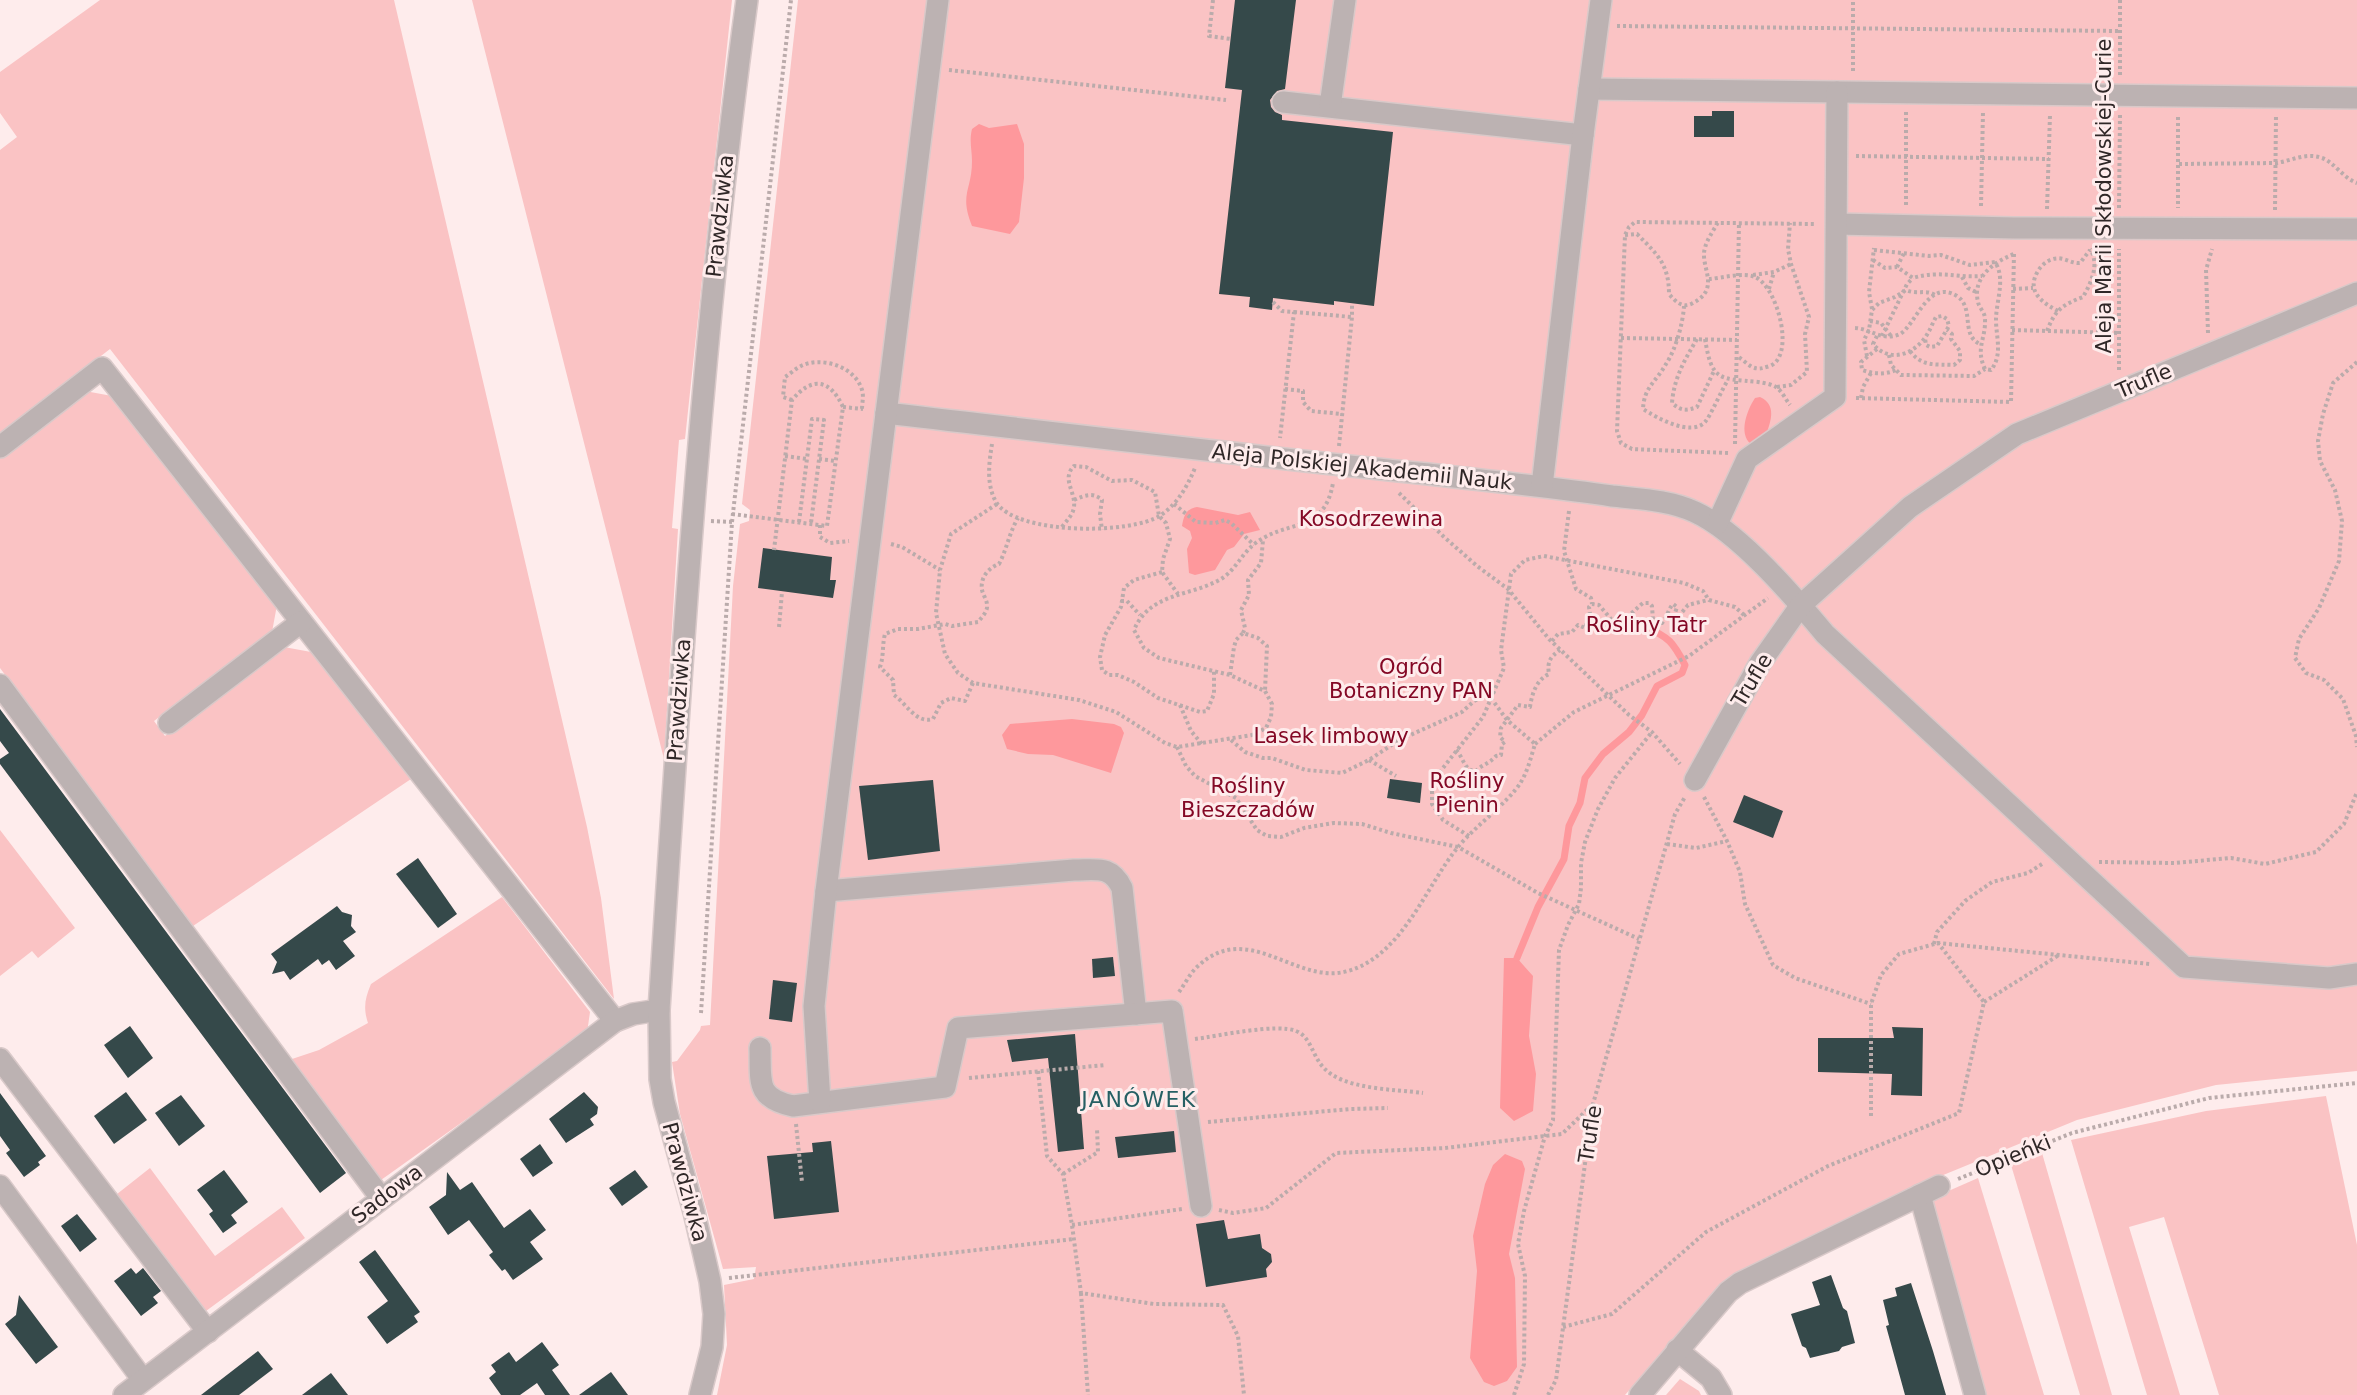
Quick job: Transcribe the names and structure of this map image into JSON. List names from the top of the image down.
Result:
{
  "streets": {
    "street": [
      "Prawdziwka",
      "Trufle",
      "Aleja Polskiej Akademii Nauk",
      "Sadowa"
    ],
    "path": ["Aleja Marii Skłodowskiej-Curie", "Opieńki"]
  },
  "crossings": [
    ["Aleja Marii Skłodowskiej-Curie", "Trufle"],
    ["Prawdziwka", "Sadowa"],
    ["Trufle", "Aleja Polskiej Akademii Nauk"]
  ],
  "districts": ["JANÓWEK"],
  "parks": [
    "Kosodrzewina",
    "Rośliny Tatr",
    "Ogród Botaniczny PAN",
    "Lasek limbowy",
    "Rośliny Pienin",
    "Rośliny Bieszczadów"
  ]
}
